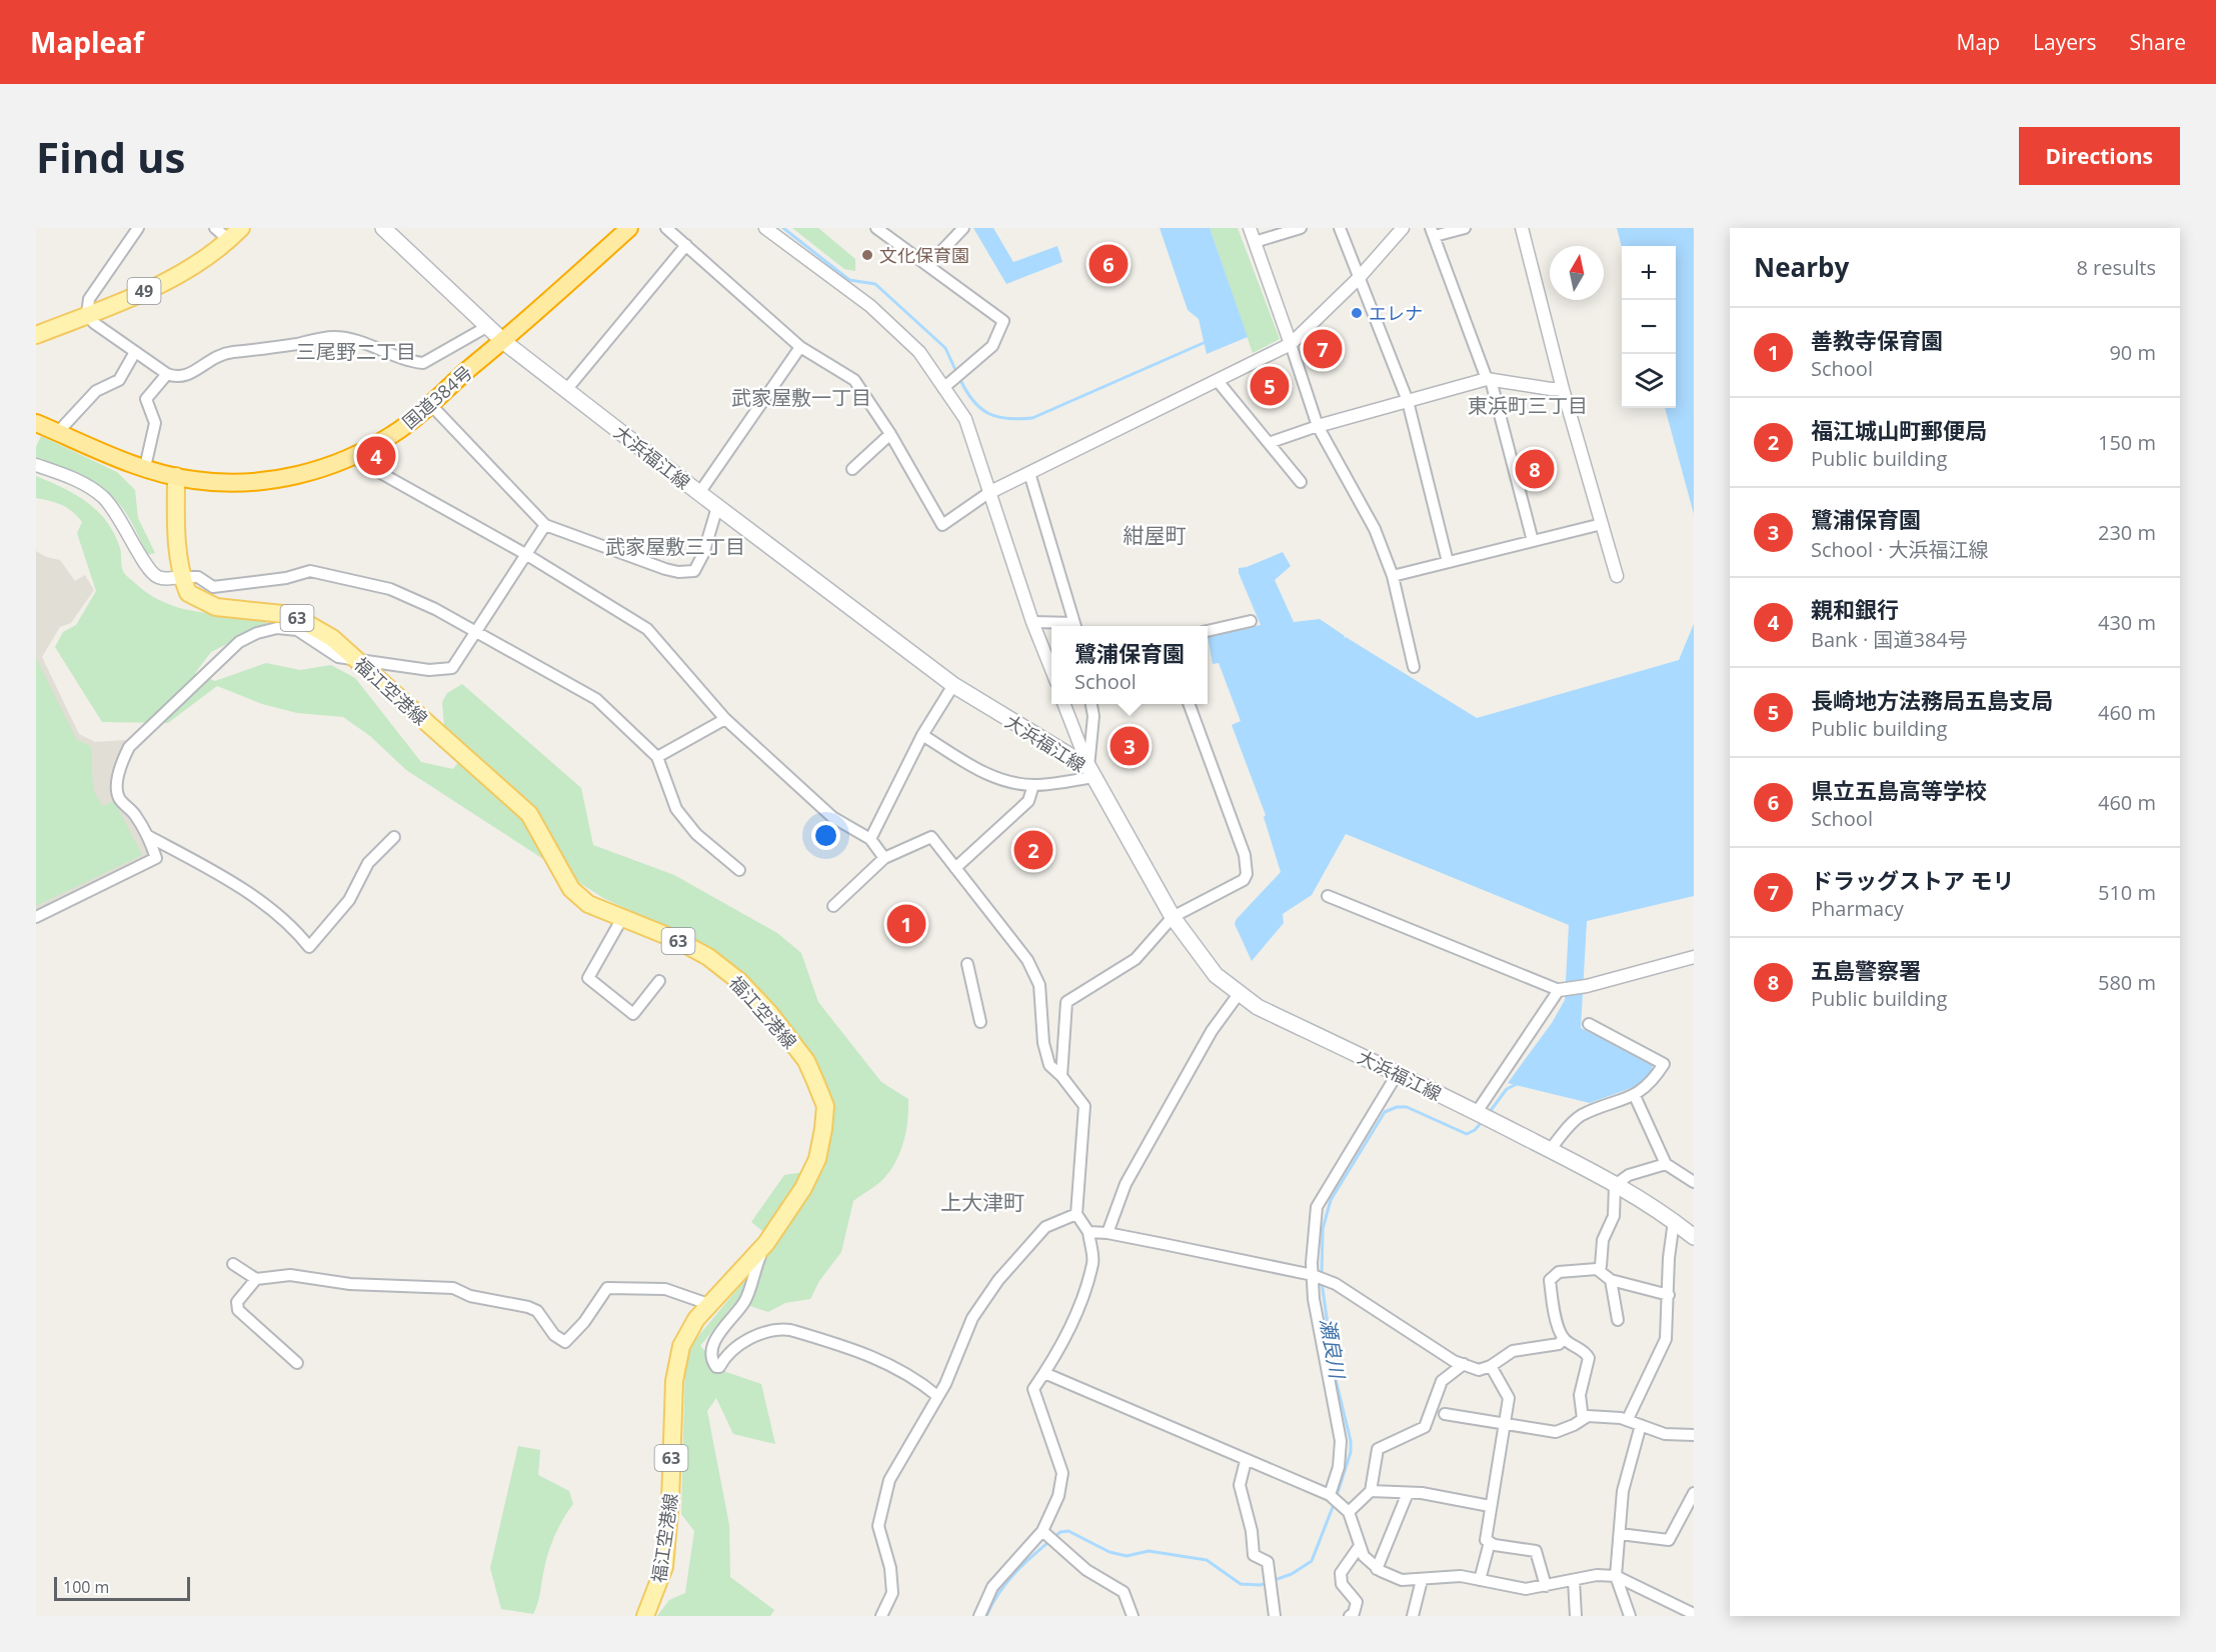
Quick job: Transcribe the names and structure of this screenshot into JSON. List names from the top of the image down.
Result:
{
  "streets": {
    "highway": ["国道384号"],
    "main road": [
      "49",
      "大浜福江線",
      "63",
      "福江空港線"
    ]
  },
  "crossings": [
    ["国道384号", "大浜福江線"]
  ],
  "districts": [
    "三尾野二丁目",
    "武家屋敷一丁目",
    "東浜町三丁目",
    "紺屋町",
    "武家屋敷三丁目",
    "上大津町"
  ],
  "water": ["瀬良川"],
  "places": ["文化保育園", "エレナ"],
  "scale_bar": "100 m",
  "north": "top",
  "page": {
    "header": "Mapleaf",
    "nav": ["Map", "Layers", "Share"],
    "buttons": "Directions",
    "title": "Find us",
    "heading": ["Nearby", "8 results"],
    "pins": [
      "6",
      "7",
      "5",
      "4",
      "8",
      "3",
      "2",
      "1"
    ],
    "map_buttons": ["+", "−"],
    "list": [
      {
        "mark": "1",
        "name": "善教寺保育園",
        "note": "School",
        "value": "90 m"
      },
      {
        "mark": "2",
        "name": "福江城山町郵便局",
        "note": "Public building",
        "value": "150 m"
      },
      {
        "mark": "3",
        "name": "鷺浦保育園",
        "note": "School · 大浜福江線",
        "value": "230 m"
      },
      {
        "mark": "4",
        "name": "親和銀行",
        "note": "Bank · 国道384号",
        "value": "430 m"
      },
      {
        "mark": "5",
        "name": "長崎地方法務局五島支局",
        "note": "Public building",
        "value": "460 m"
      },
      {
        "mark": "6",
        "name": "県立五島高等学校",
        "note": "School",
        "value": "460 m"
      },
      {
        "mark": "7",
        "name": "ドラッグストア モリ",
        "note": "Pharmacy",
        "value": "510 m"
      },
      {
        "mark": "8",
        "name": "五島警察署",
        "note": "Public building",
        "value": "580 m"
      }
    ],
    "popup": ["鷺浦保育園", "School"],
    "scale": "100 m"
  }
}
